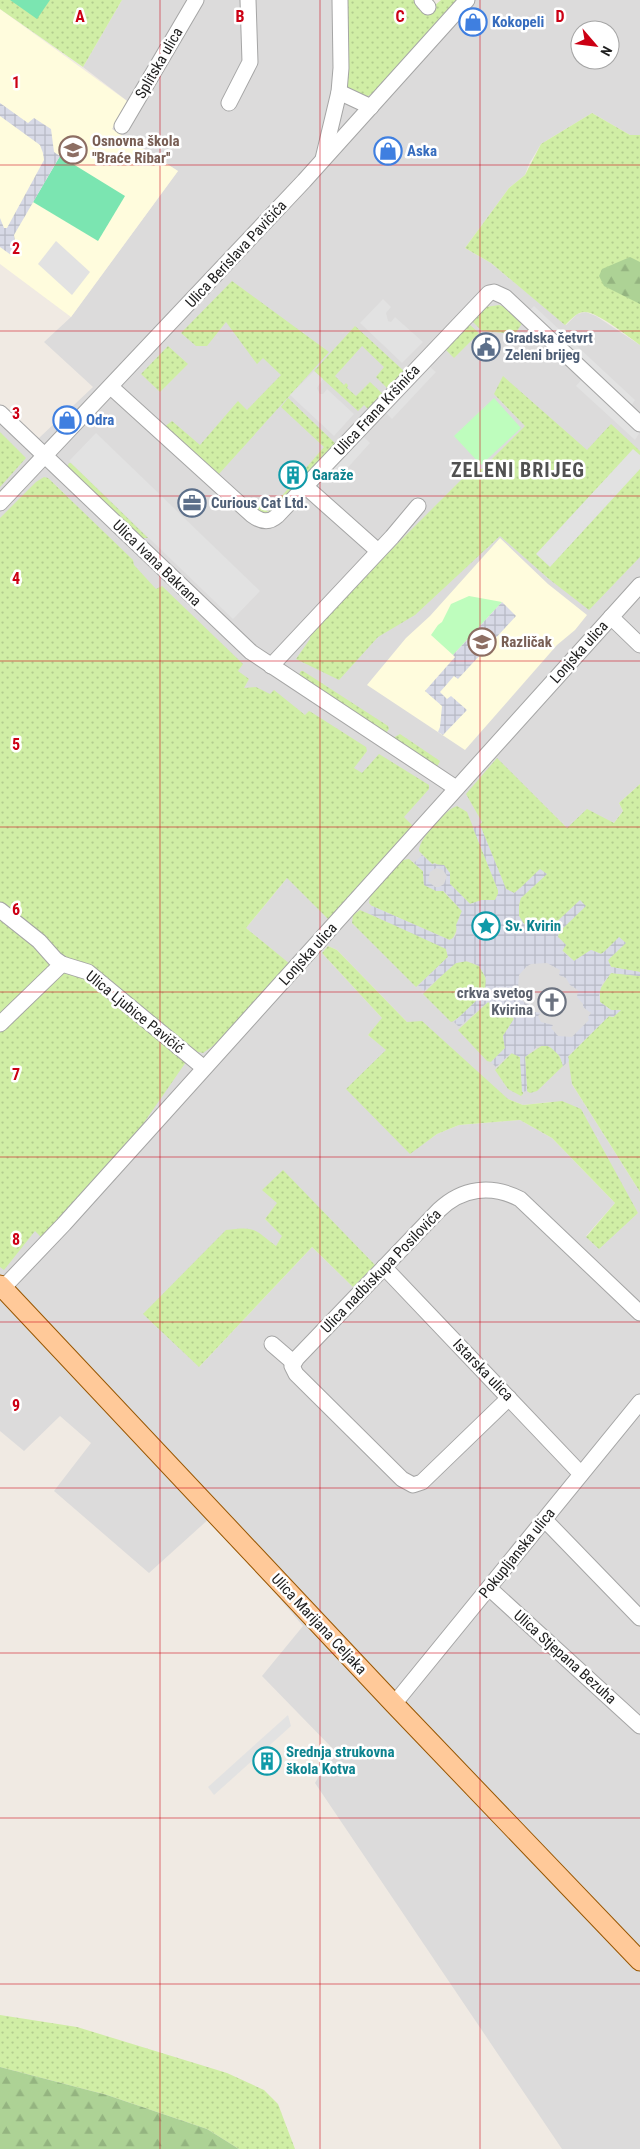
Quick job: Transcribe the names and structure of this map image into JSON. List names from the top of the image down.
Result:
{
  "streets": {
    "main road": ["Ulica Marijana Celjaka"],
    "street": [
      "Splitska ulica",
      "Ulica Berislava Pavičića",
      "Ulica Frana Kršinića",
      "Ulica Ivana Bakrana",
      "Lonjska ulica",
      "Ulica Ljubice Pavičić",
      "Ulica nadbiskupa Posilovića",
      "Istarska ulica",
      "Pokupljanska ulica",
      "Ulica Stjepana Bezuha"
    ]
  },
  "crossings": [
    ["Ulica Berislava Pavičića", "Ulica Frana Kršinića"],
    ["Ulica Berislava Pavičića", "Ulica Ivana Bakrana"],
    ["Ulica Ivana Bakrana", "Lonjska ulica"],
    ["Lonjska ulica", "Ulica Ljubice Pavičić"],
    ["Lonjska ulica", "Ulica Marijana Celjaka"],
    ["Ulica nadbiskupa Posilovića", "Istarska ulica"],
    ["Istarska ulica", "Pokupljanska ulica"],
    ["Pokupljanska ulica", "Ulica Marijana Celjaka"],
    ["Pokupljanska ulica", "Ulica Stjepana Bezuha"]
  ],
  "districts": ["ZELENI BRIJEG"],
  "places": {
    "shop": ["Kokopeli", "Aska", "Odra"],
    "school or university": ["Osnovna škola ''Braće Ribar''", "Različak"],
    "public building": ["Gradska četvrt Zeleni brijeg"],
    "building": ["Garaže", "Srednja strukovna škola Kotva"],
    "office": ["Curious Cat Ltd."],
    "place": ["Sv. Kvirin"],
    "church": ["crkva svetog Kvirina"]
  },
  "north": "bottom right",
  "grid": {
    "columns": [
      "A",
      "B",
      "C",
      "D"
    ],
    "rows": [
      "1",
      "2",
      "3",
      "4",
      "5",
      "6",
      "7",
      "8",
      "9"
    ]
  }
}
